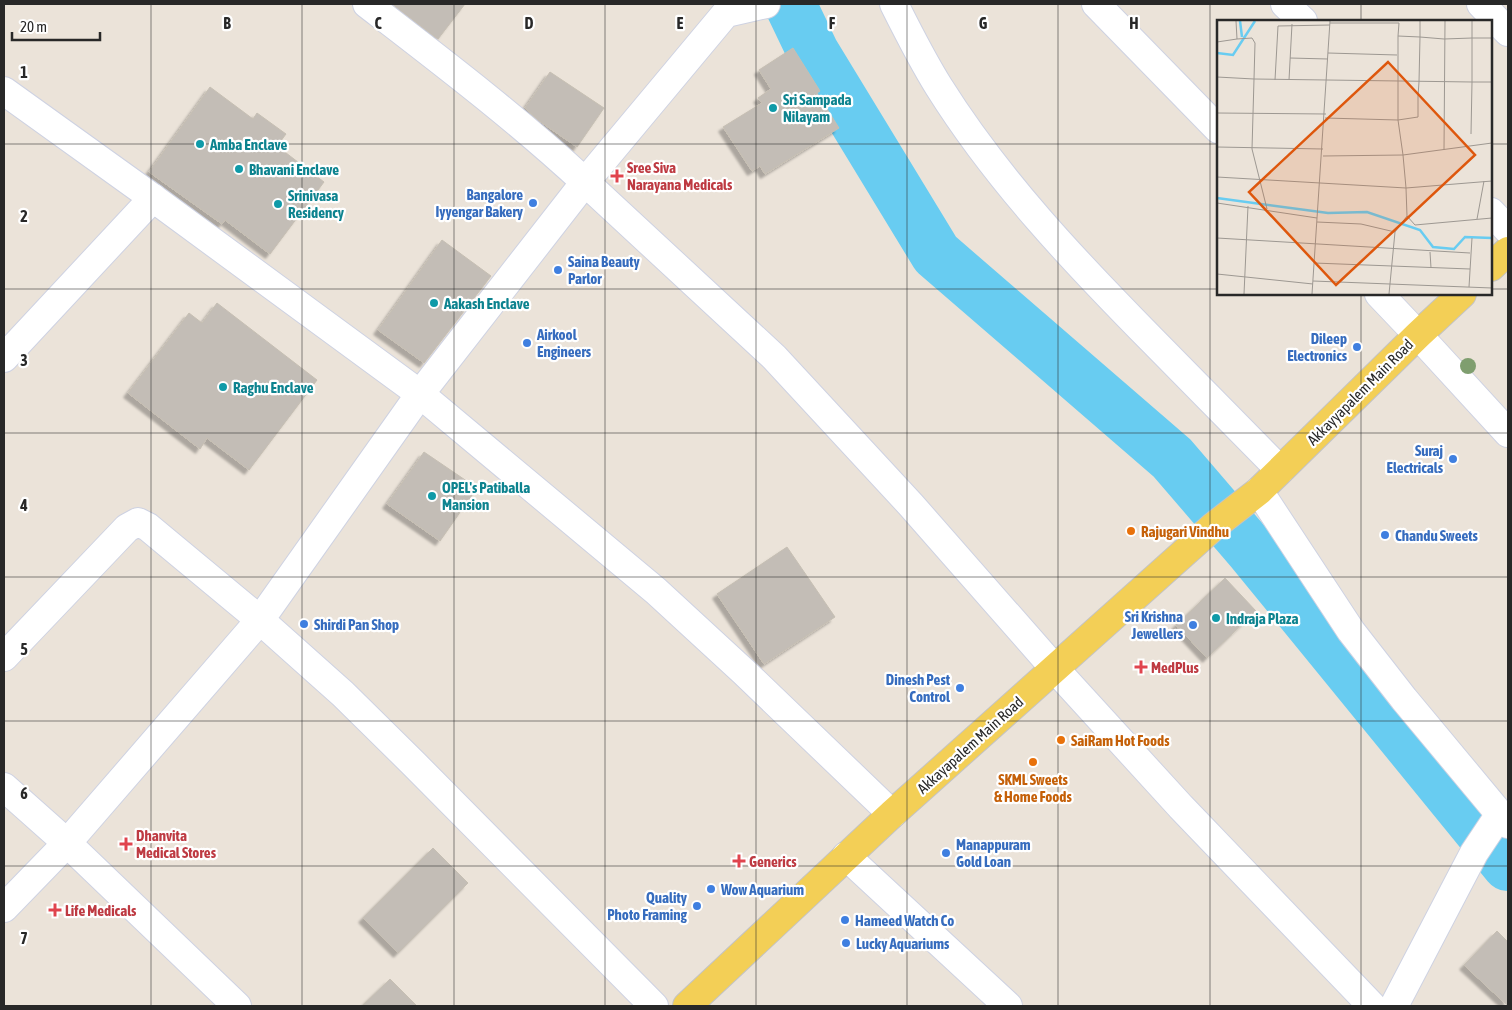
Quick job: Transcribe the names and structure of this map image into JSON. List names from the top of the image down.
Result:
{
  "streets": {
    "main road": ["Akkayyapalem Main Road", "Akkayapalem Main Road"]
  },
  "crossings": [
    ["Akkayyapalem Main Road", "Akkayapalem Main Road"]
  ],
  "places": {
    "other": [
      "Sri Sampada Nilayam",
      "Amba Enclave",
      "Bhavani Enclave",
      "Bangalore Iyyengar Bakery",
      "Srinivasa Residency",
      "Saina Beauty Parlor",
      "Aakash Enclave",
      "Airkool Engineers",
      "Dileep Electronics",
      "Raghu Enclave",
      "Suraj Electricals",
      "OPEL's Patiballa Mansion",
      "Rajugari Vindhu",
      "Chandu Sweets",
      "Indraja Plaza",
      "Shirdi Pan Shop",
      "Sri Krishna Jewellers",
      "Dinesh Pest Control",
      "SaiRam Hot Foods",
      "SKML Sweets & Home Foods",
      "Manappuram Gold Loan",
      "Wow Aquarium",
      "Quality Photo Framing",
      "Hameed Watch Co",
      "Lucky Aquariums"
    ],
    "health": [
      "Sree Siva Narayana Medicals",
      "MedPlus",
      "Dhanvita Medical Stores",
      "Generics",
      "Life Medicals"
    ]
  },
  "scale_bar": "20 m",
  "grid": {
    "columns": [
      "B",
      "C",
      "D",
      "E",
      "F",
      "G",
      "H"
    ],
    "rows": [
      "1",
      "2",
      "3",
      "4",
      "5",
      "6",
      "7"
    ]
  }
}
